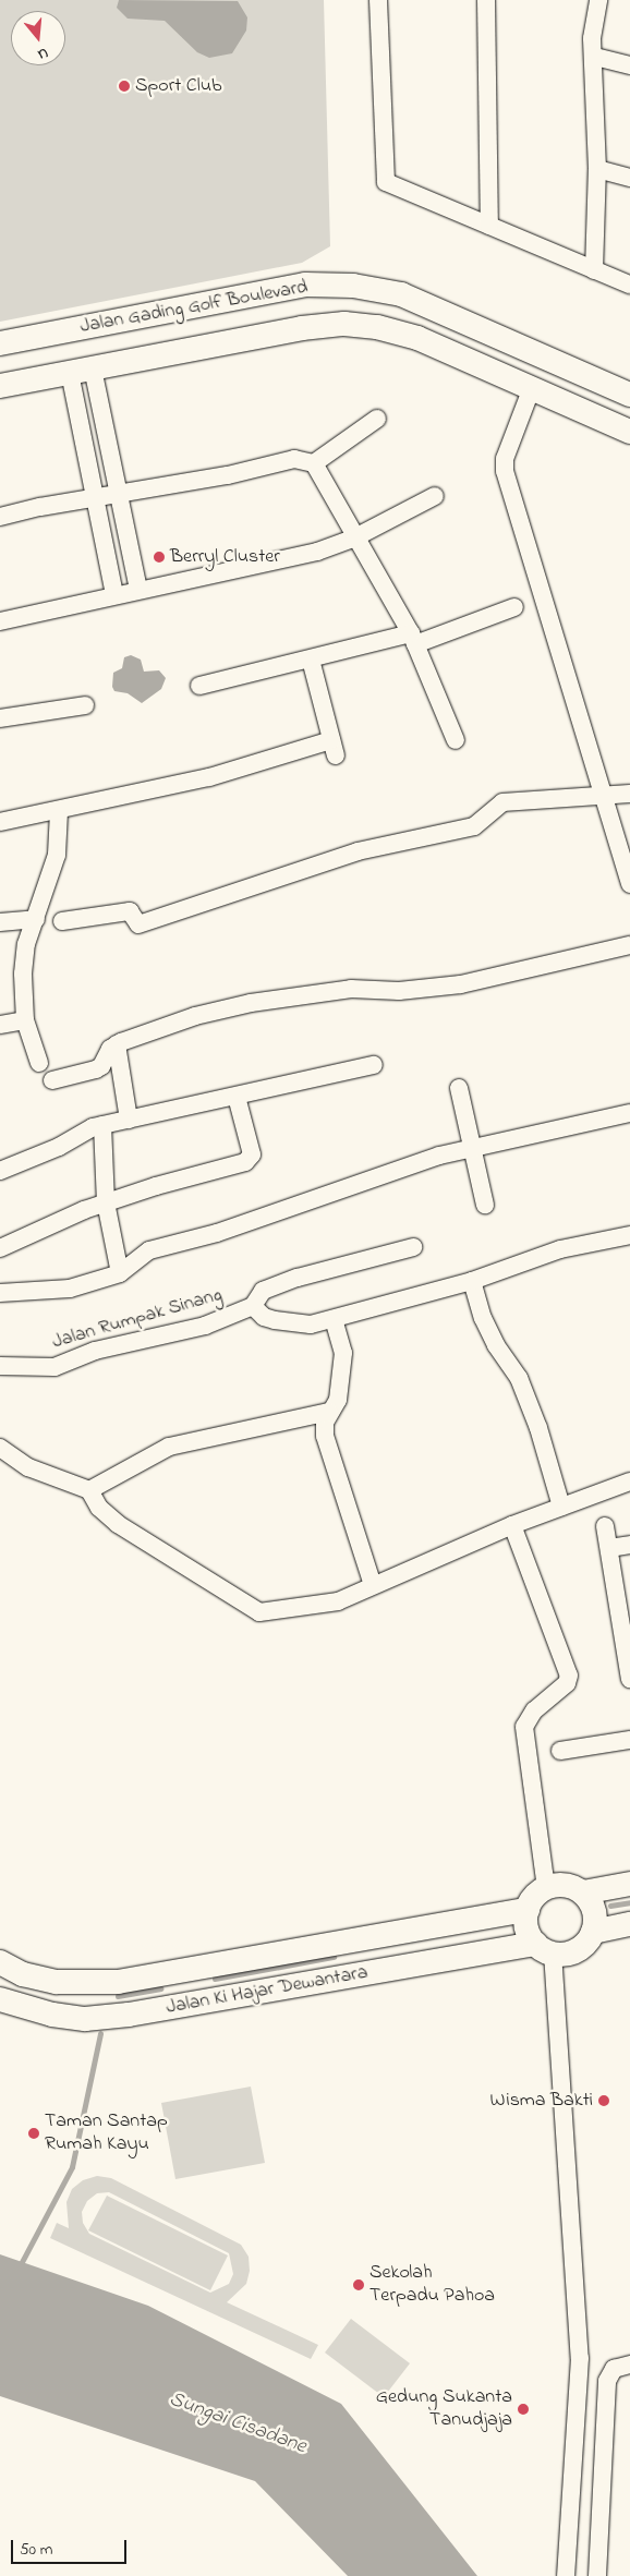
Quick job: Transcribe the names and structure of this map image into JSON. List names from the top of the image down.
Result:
{
  "streets": {
    "street": ["Jalan Gading Golf Boulevard", "Jalan Rumpak Sinang", "Jalan Ki Hajar Dewantara"]
  },
  "water": ["Sungai Cisadane"],
  "places": [
    "Sport Club",
    "Berryl Cluster",
    "Wisma Bakti",
    "Taman Santap Rumah Kayu",
    "Sekolah Terpadu Pahoa",
    "Gedung Sukanta Tanudjaja"
  ],
  "scale_bar": "50 m",
  "north": "bottom"
}
